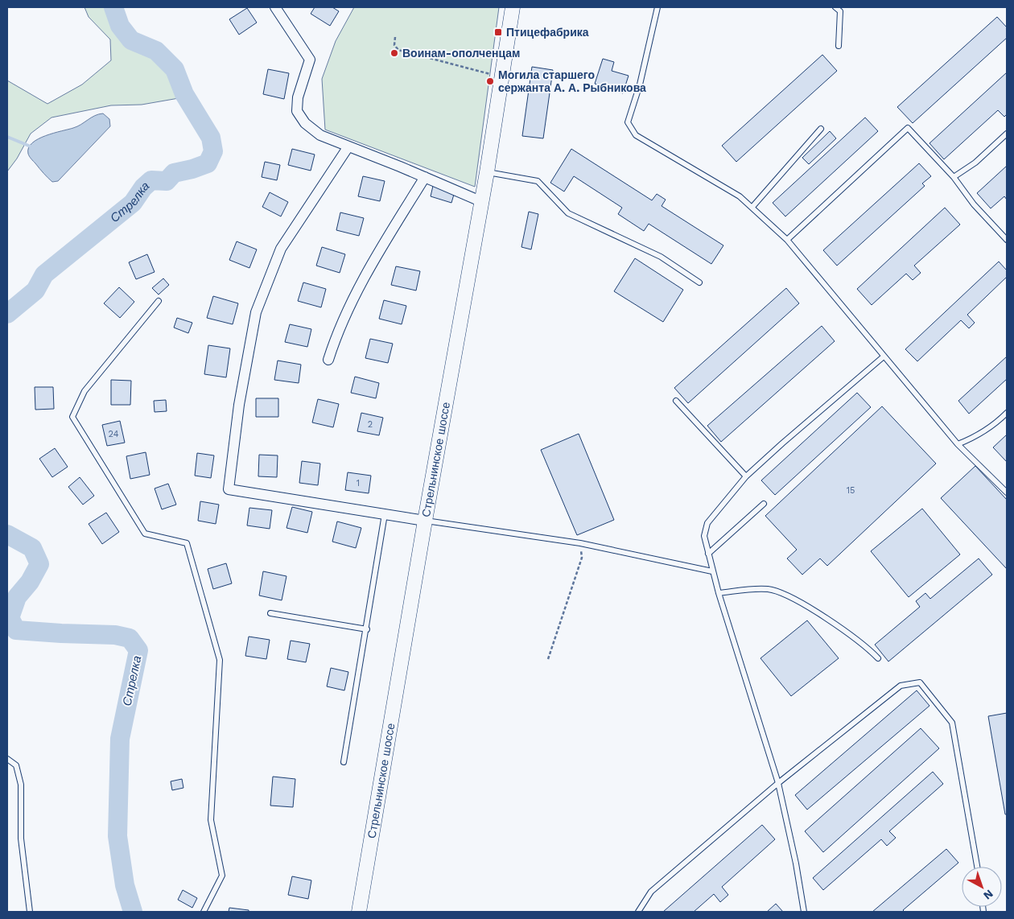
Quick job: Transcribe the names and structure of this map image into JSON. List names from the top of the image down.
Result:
{
  "streets": {
    "main road": ["Стрельнинское шоссе"]
  },
  "water": ["Стрелка"],
  "places": {
    "transit": ["Птицефабрика"],
    "other": ["Воинам-ополченцам", "Могила старшего сержанта А. А. Рыбникова"]
  },
  "house_numbers": [
    "2",
    "24",
    "1",
    "15"
  ],
  "north": "bottom right"
}
